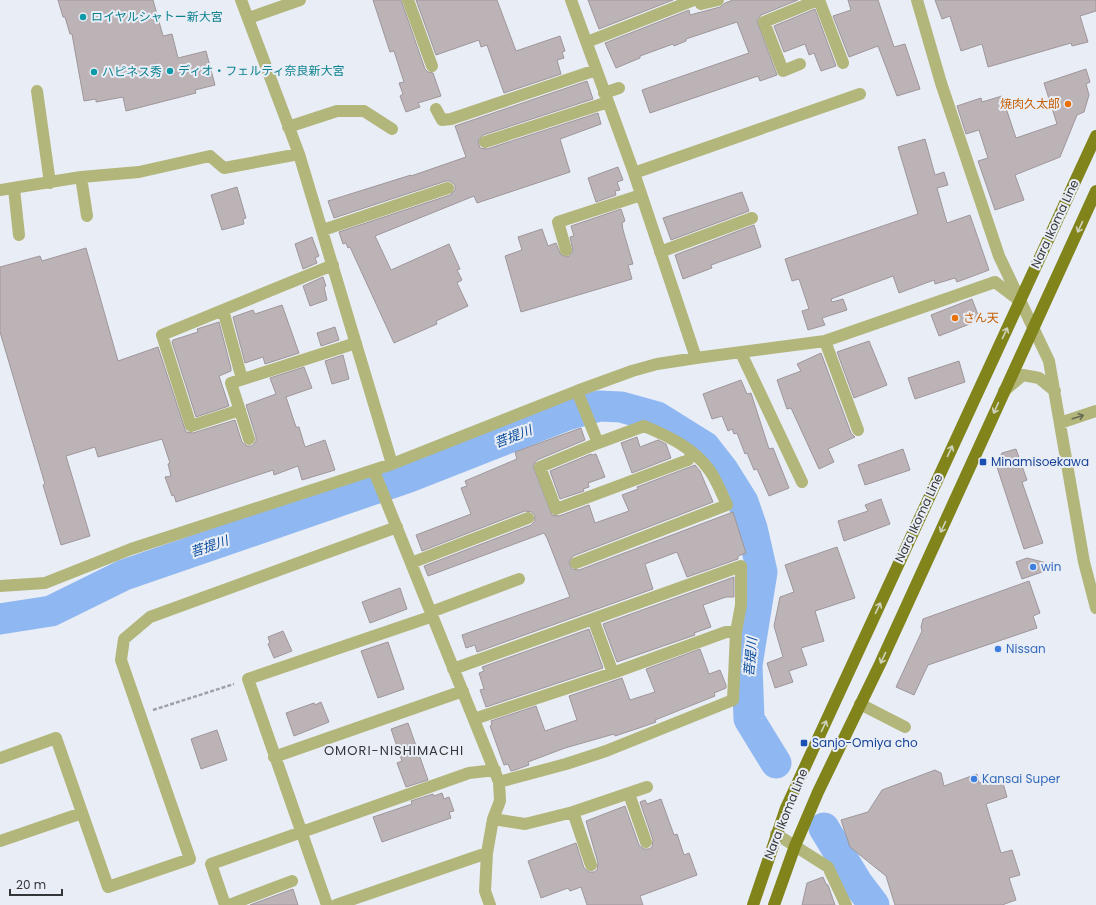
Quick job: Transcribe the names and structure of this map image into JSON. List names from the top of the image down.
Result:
{
  "streets": {
    "main road": ["Nara Ikoma Line"]
  },
  "districts": ["OMORI-NISHIMACHI"],
  "water": ["菩提川"],
  "places": {
    "other": [
      "ロイヤルシャトー新大宮",
      "ディオ・フェルティ奈良新大宮",
      "ハピネス秀",
      "焼肉久太郎",
      "さん天",
      "win",
      "Nissan",
      "Kansai Super"
    ],
    "transit": ["Minamisoekawa", "Sanjo-Omiya cho"]
  },
  "scale_bar": "20 m"
}
